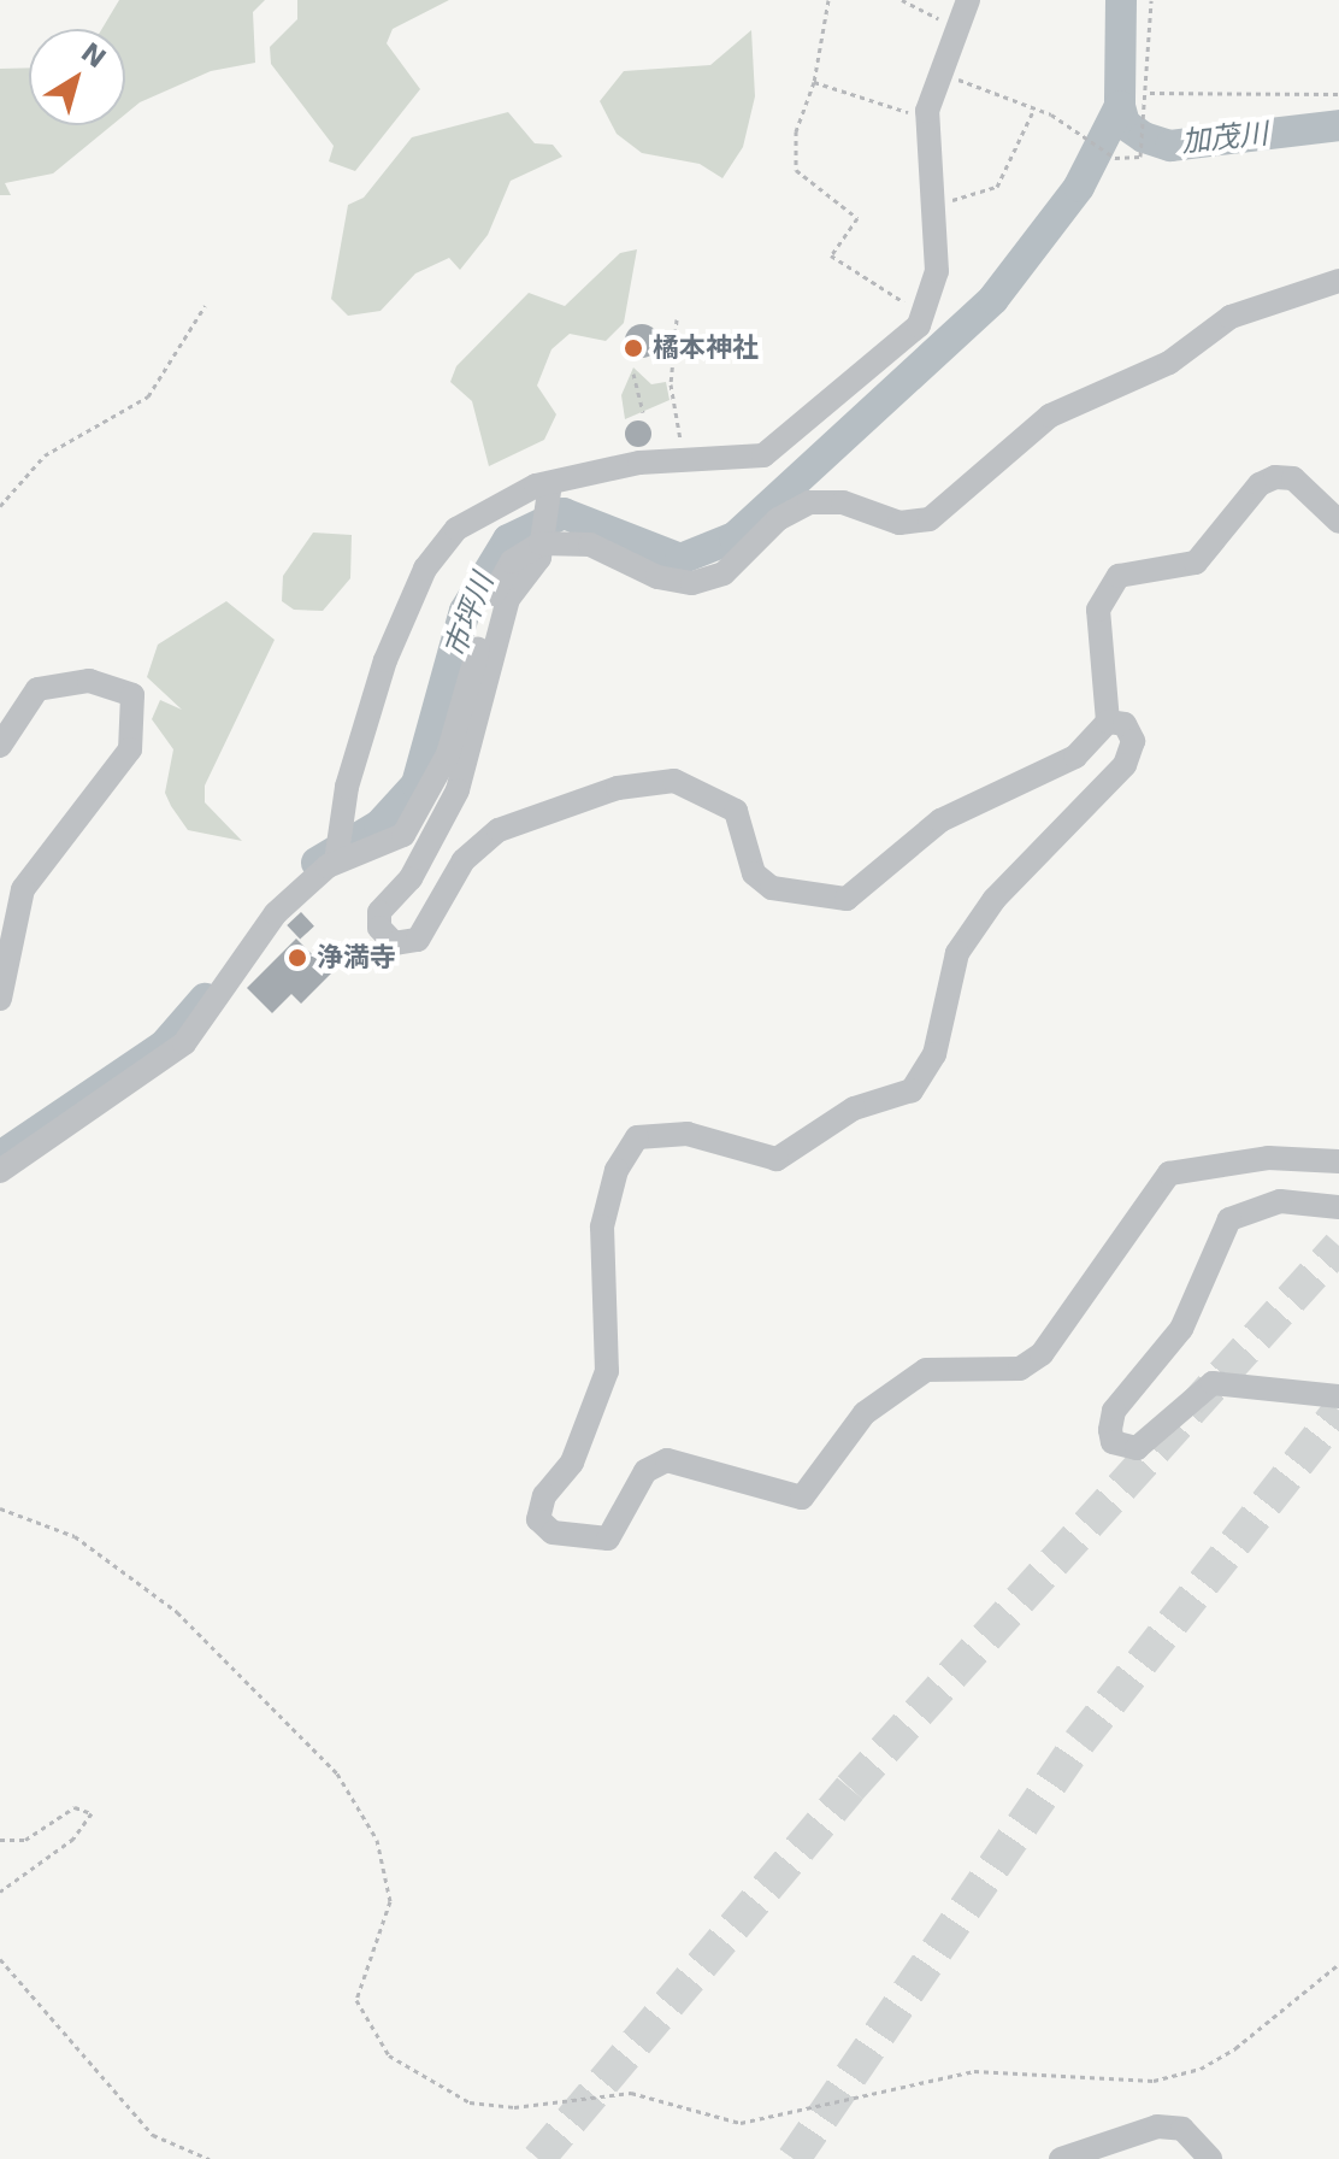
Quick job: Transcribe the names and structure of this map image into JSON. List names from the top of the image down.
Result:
{
  "water": ["加茂川", "市坪川"],
  "places": ["橘本神社", "浄満寺"],
  "north": "top right"
}
